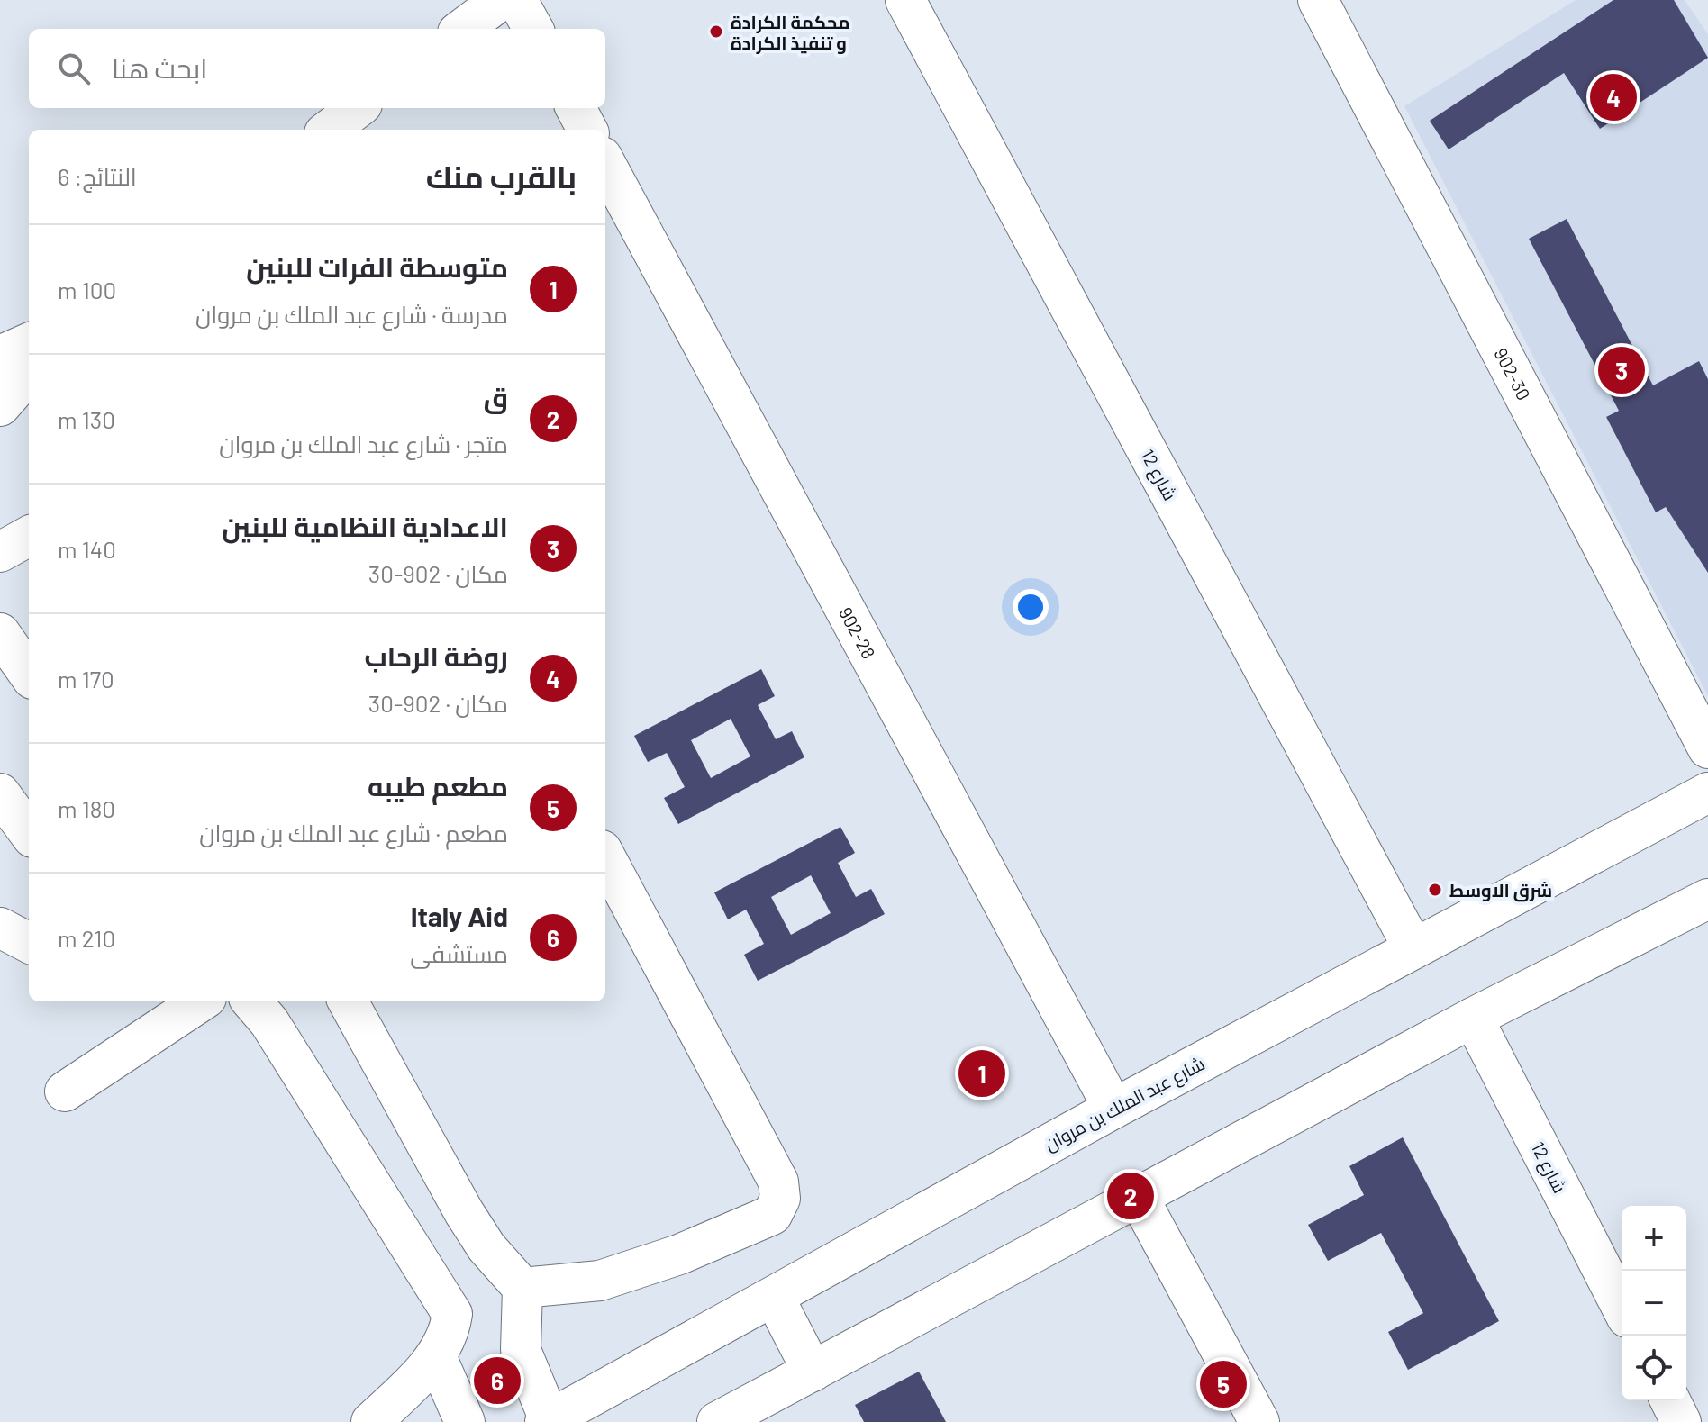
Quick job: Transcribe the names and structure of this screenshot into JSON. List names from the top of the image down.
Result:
{
  "streets": {
    "street": [
      "902-30",
      "شارع 12",
      "902-28",
      "شارع عبد الملك بن مروان"
    ]
  },
  "crossings": [
    ["شارع 12", "شارع عبد الملك بن مروان"],
    ["902-28", "شارع عبد الملك بن مروان"]
  ],
  "places": ["محكمة الكرادة و تنفيذ الكرادة", "شرق الاوسط"],
  "page": {
    "search": "ابحث هنا",
    "pins": [
      "4",
      "3",
      "1",
      "2",
      "6",
      "5"
    ],
    "heading": ["بالقرب منك", "النتائج: 6"],
    "list": [
      {
        "mark": "1",
        "name": "متوسطة الفرات للبنين",
        "note": "مدرسة · شارع عبد الملك بن مروان",
        "value": "100 m"
      },
      {
        "mark": "2",
        "name": "ق",
        "note": "متجر · شارع عبد الملك بن مروان",
        "value": "130 m"
      },
      {
        "mark": "3",
        "name": "الاعدادية النظامية للبنين",
        "note": "مكان · 902-30",
        "value": "140 m"
      },
      {
        "mark": "4",
        "name": "روضة الرحاب",
        "note": "مكان · 902-30",
        "value": "170 m"
      },
      {
        "mark": "5",
        "name": "مطعم طيبه",
        "note": "مطعم · شارع عبد الملك بن مروان",
        "value": "180 m"
      },
      {
        "mark": "6",
        "name": "Italy Aid",
        "note": "مستشفى",
        "value": "210 m"
      }
    ],
    "map_buttons": ["+", "−"]
  }
}
